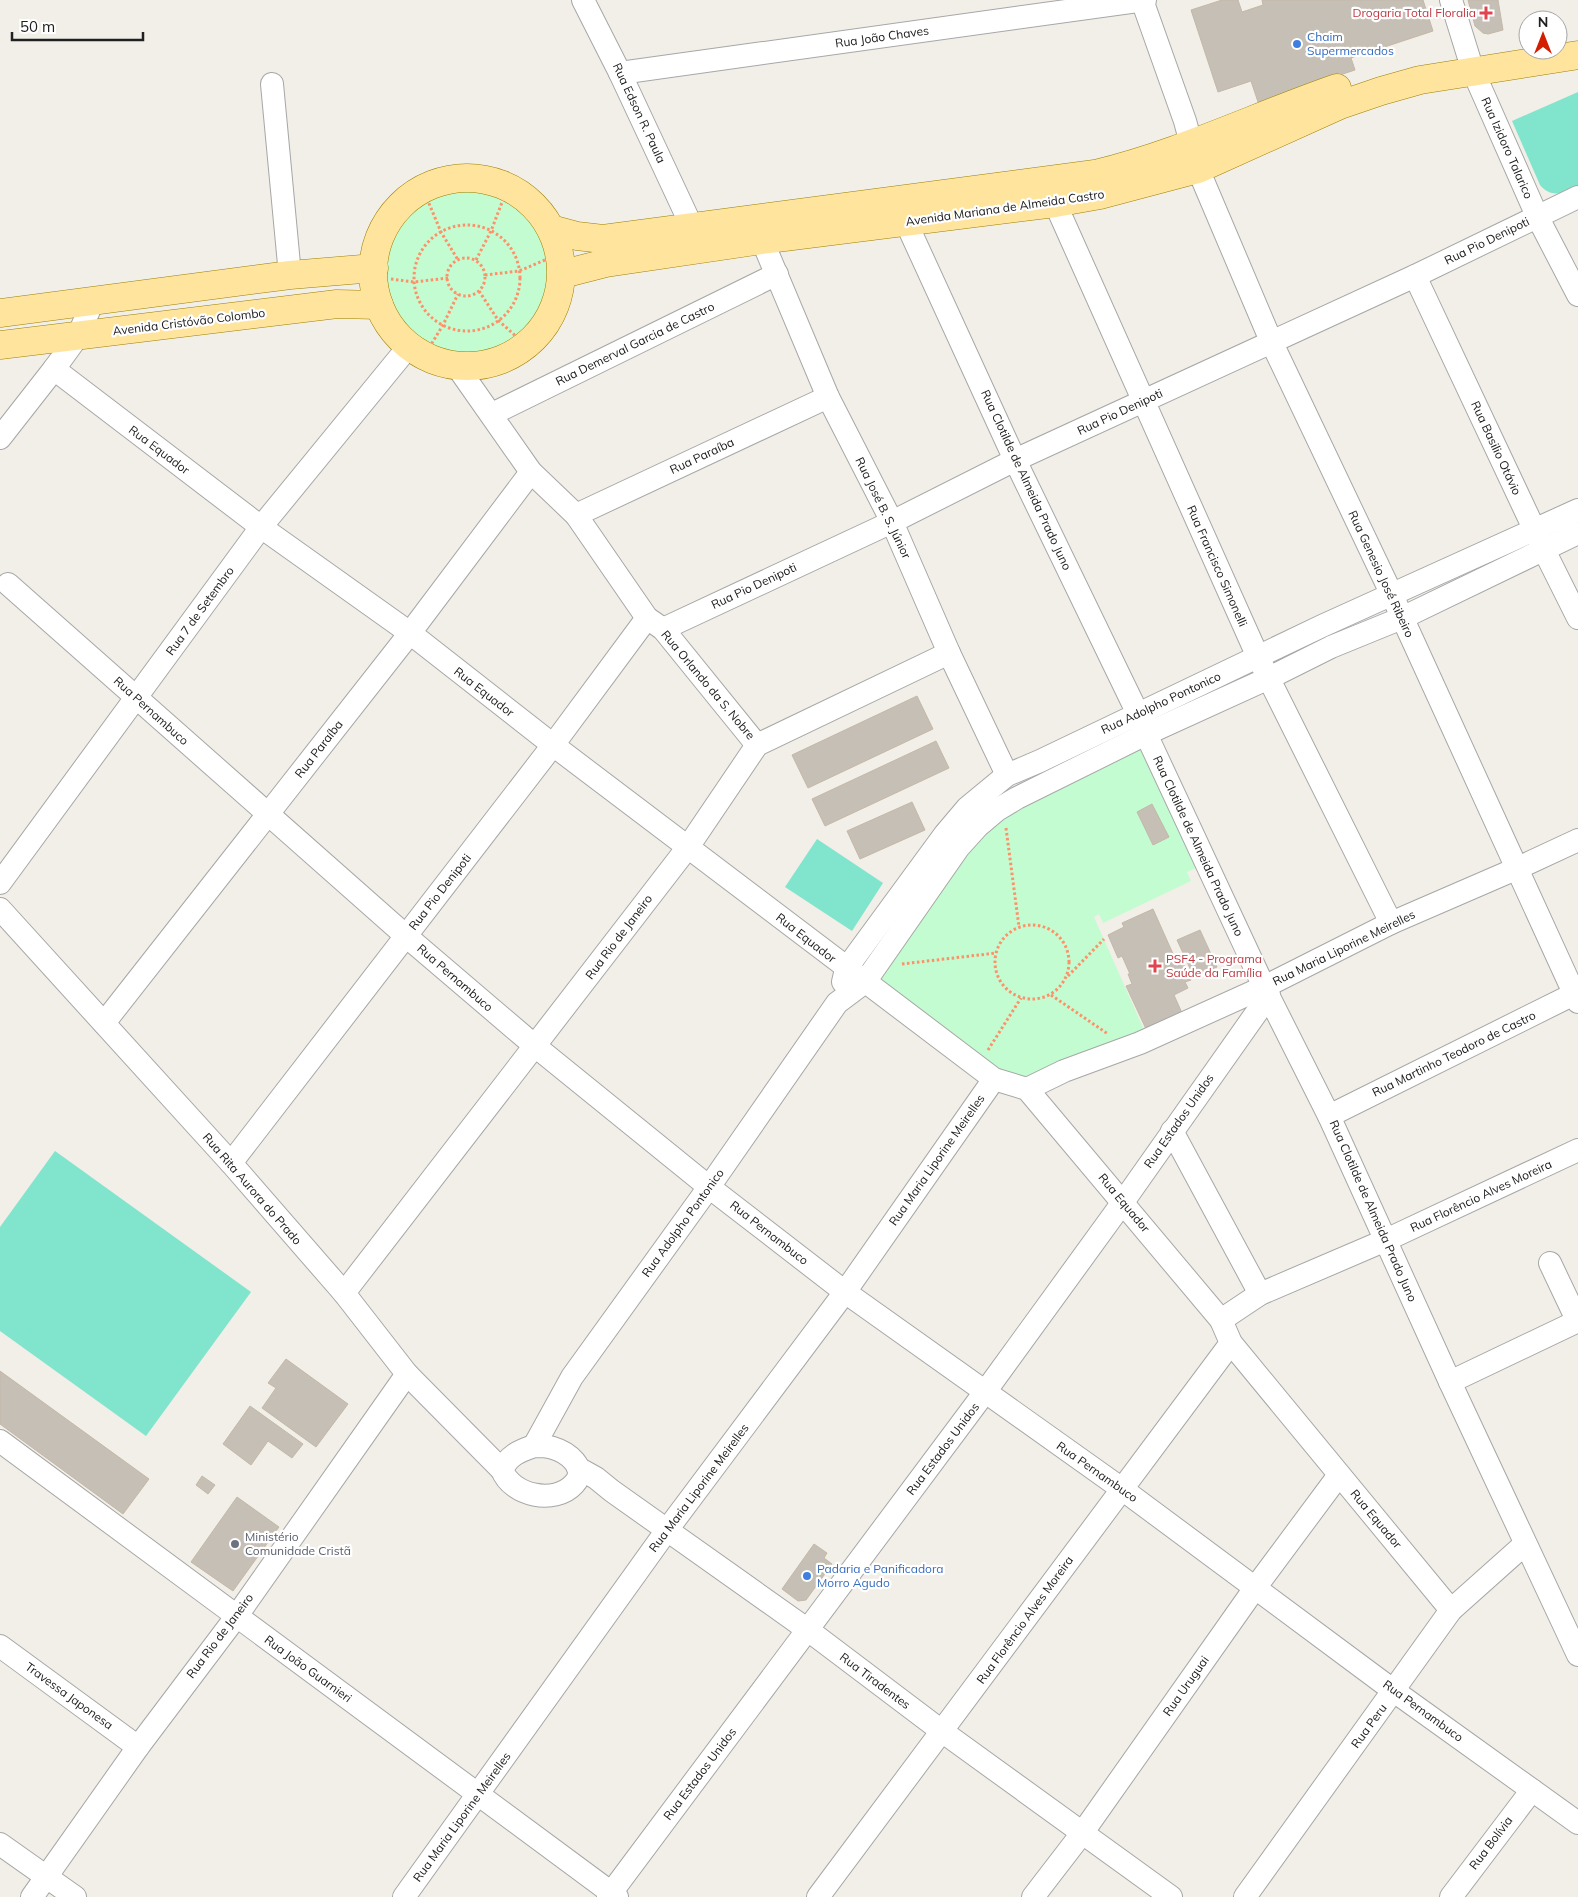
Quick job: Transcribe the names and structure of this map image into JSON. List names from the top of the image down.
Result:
{
  "streets": {
    "main road": ["Avenida Mariana de Almeida Castro", "Avenida Cristóvão Colombo"],
    "street": [
      "Rua João Chaves",
      "Rua Edson R. Paula",
      "Rua Izidoro Talarico",
      "Rua Pio Denipoti",
      "Rua Demerval Garcia de Castro",
      "Rua Basilio Otávio",
      "Rua Equador",
      "Rua Paraíba",
      "Rua Clotilde de Almeida Prado Juno",
      "Rua José B. S. Júnior",
      "Rua Francisco Simonelli",
      "Rua Genesio José Ribeiro",
      "Rua 7 de Setembro",
      "Rua Orlando da S. Nobre",
      "Rua Adolpho Pontonico",
      "Rua Pernambuco",
      "Rua Rio de Janeiro",
      "Rua Maria Liporine Meirelles",
      "Rua Martinho Teodoro de Castro",
      "Rua Estados Unidos",
      "Rua Rita Aurora do Prado",
      "Rua Florêncio Alves Moreira",
      "Rua João Guarnieri",
      "Rua Tiradentes",
      "Rua Uruguai",
      "Travessa Japonesa",
      "Rua Peru",
      "Rua Bolívia"
    ]
  },
  "crossings": [
    ["Rua João Chaves", "Rua Edson R. Paula"],
    ["Rua João Chaves", "Rua Genesio José Ribeiro"],
    ["Rua Edson R. Paula", "Avenida Mariana de Almeida Castro"],
    ["Rua Izidoro Talarico", "Avenida Mariana de Almeida Castro"],
    ["Rua Izidoro Talarico", "Rua Pio Denipoti"],
    ["Avenida Mariana de Almeida Castro", "Rua Clotilde de Almeida Prado Juno"],
    ["Avenida Mariana de Almeida Castro", "Rua José B. S. Júnior"],
    ["Avenida Mariana de Almeida Castro", "Rua Francisco Simonelli"],
    ["Avenida Mariana de Almeida Castro", "Rua Genesio José Ribeiro"],
    ["Rua Pio Denipoti", "Rua Basilio Otávio"],
    ["Rua Pio Denipoti", "Rua Equador"],
    ["Rua Pio Denipoti", "Rua Clotilde de Almeida Prado Juno"],
    ["Rua Pio Denipoti", "Rua José B. S. Júnior"],
    ["Rua Pio Denipoti", "Rua Francisco Simonelli"],
    ["Rua Pio Denipoti", "Rua Genesio José Ribeiro"],
    ["Rua Pio Denipoti", "Rua Orlando da S. Nobre"],
    ["Rua Pio Denipoti", "Rua Pernambuco"],
    ["Rua Pio Denipoti", "Rua Rita Aurora do Prado"],
    ["Rua Demerval Garcia de Castro", "Rua José B. S. Júnior"],
    ["Rua Demerval Garcia de Castro", "Rua Orlando da S. Nobre"],
    ["Rua Basilio Otávio", "Rua Adolpho Pontonico"],
    ["Rua Equador", "Rua Paraíba"],
    ["Rua Equador", "Rua 7 de Setembro"],
    ["Rua Equador", "Rua Adolpho Pontonico"],
    ["Rua Equador", "Rua Rio de Janeiro"],
    ["Rua Equador", "Rua Maria Liporine Meirelles"],
    ["Rua Equador", "Rua Estados Unidos"],
    ["Rua Equador", "Rua Florêncio Alves Moreira"],
    ["Rua Equador", "Rua Uruguai"],
    ["Rua Equador", "Rua Peru"],
    ["Rua Paraíba", "Rua José B. S. Júnior"],
    ["Rua Paraíba", "Rua Orlando da S. Nobre"],
    ["Rua Paraíba", "Rua Pernambuco"],
    ["Rua Paraíba", "Rua Rita Aurora do Prado"],
    ["Rua Clotilde de Almeida Prado Juno", "Rua Adolpho Pontonico"],
    ["Rua Clotilde de Almeida Prado Juno", "Rua Maria Liporine Meirelles"],
    ["Rua Clotilde de Almeida Prado Juno", "Rua Martinho Teodoro de Castro"],
    ["Rua Clotilde de Almeida Prado Juno", "Rua Estados Unidos"],
    ["Rua Clotilde de Almeida Prado Juno", "Rua Florêncio Alves Moreira"],
    ["Rua Clotilde de Almeida Prado Juno", "Rua Peru"],
    ["Rua José B. S. Júnior", "Rua Adolpho Pontonico"],
    ["Rua Francisco Simonelli", "Rua Adolpho Pontonico"],
    ["Rua Francisco Simonelli", "Rua Maria Liporine Meirelles"],
    ["Rua Genesio José Ribeiro", "Rua Adolpho Pontonico"],
    ["Rua Genesio José Ribeiro", "Rua Maria Liporine Meirelles"],
    ["Rua Genesio José Ribeiro", "Rua Martinho Teodoro de Castro"],
    ["Rua 7 de Setembro", "Rua Pernambuco"],
    ["Rua Orlando da S. Nobre", "Rua Rio de Janeiro"],
    ["Rua Adolpho Pontonico", "Rua Pernambuco"],
    ["Rua Adolpho Pontonico", "Rua Rita Aurora do Prado"],
    ["Rua Adolpho Pontonico", "Rua Tiradentes"],
    ["Rua Pernambuco", "Rua Rio de Janeiro"],
    ["Rua Pernambuco", "Rua Maria Liporine Meirelles"],
    ["Rua Pernambuco", "Rua Estados Unidos"],
    ["Rua Pernambuco", "Rua Florêncio Alves Moreira"],
    ["Rua Pernambuco", "Rua Uruguai"],
    ["Rua Pernambuco", "Rua Peru"],
    ["Rua Pernambuco", "Rua Bolívia"],
    ["Rua Rio de Janeiro", "Rua Rita Aurora do Prado"],
    ["Rua Rio de Janeiro", "Rua João Guarnieri"],
    ["Rua Rio de Janeiro", "Travessa Japonesa"],
    ["Rua Maria Liporine Meirelles", "Rua Estados Unidos"],
    ["Rua Maria Liporine Meirelles", "Rua João Guarnieri"],
    ["Rua Maria Liporine Meirelles", "Rua Tiradentes"],
    ["Rua Estados Unidos", "Rua João Guarnieri"],
    ["Rua Estados Unidos", "Rua Tiradentes"],
    ["Rua Rita Aurora do Prado", "Rua Tiradentes"],
    ["Rua Florêncio Alves Moreira", "Rua Tiradentes"],
    ["Rua Tiradentes", "Rua Uruguai"]
  ],
  "places": {
    "health": ["Drogaria Total Floralia", "PSF4 - Programa Saúde da Família"],
    "other": ["Chaim Supermercados", "Ministério Comunidade Cristã", "Padaria e Panificadora Morro Agudo"]
  },
  "scale_bar": "50 m",
  "north": "top"
}
